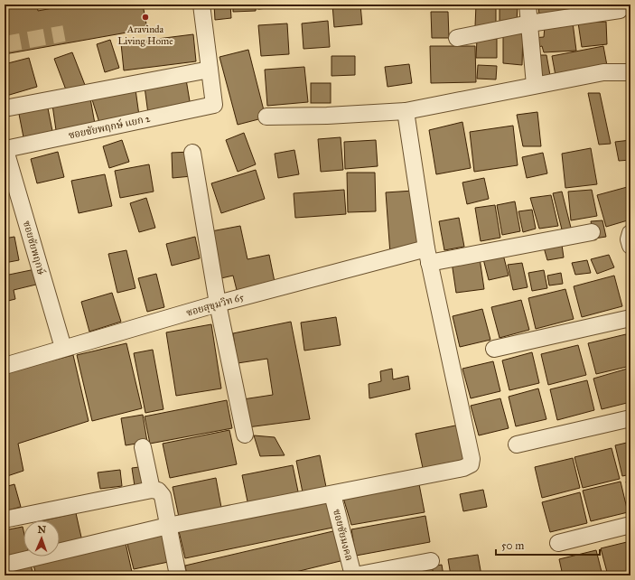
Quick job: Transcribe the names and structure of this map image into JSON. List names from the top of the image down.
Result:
{
  "streets": {
    "street": [
      "ซอยชัยพฤกษ์ แยก 2",
      "ซอยชัยพฤกษ์",
      "ซอยสุขุมวิท 65",
      "ซอยชัยมงคล"
    ]
  },
  "crossings": [
    ["ซอยชัยพฤกษ์ แยก 2", "ซอยชัยพฤกษ์"],
    ["ซอยชัยพฤกษ์", "ซอยสุขุมวิท 65"]
  ],
  "places": ["Aravinda Living Home"],
  "scale_bar": "50 m",
  "north": "top"
}
